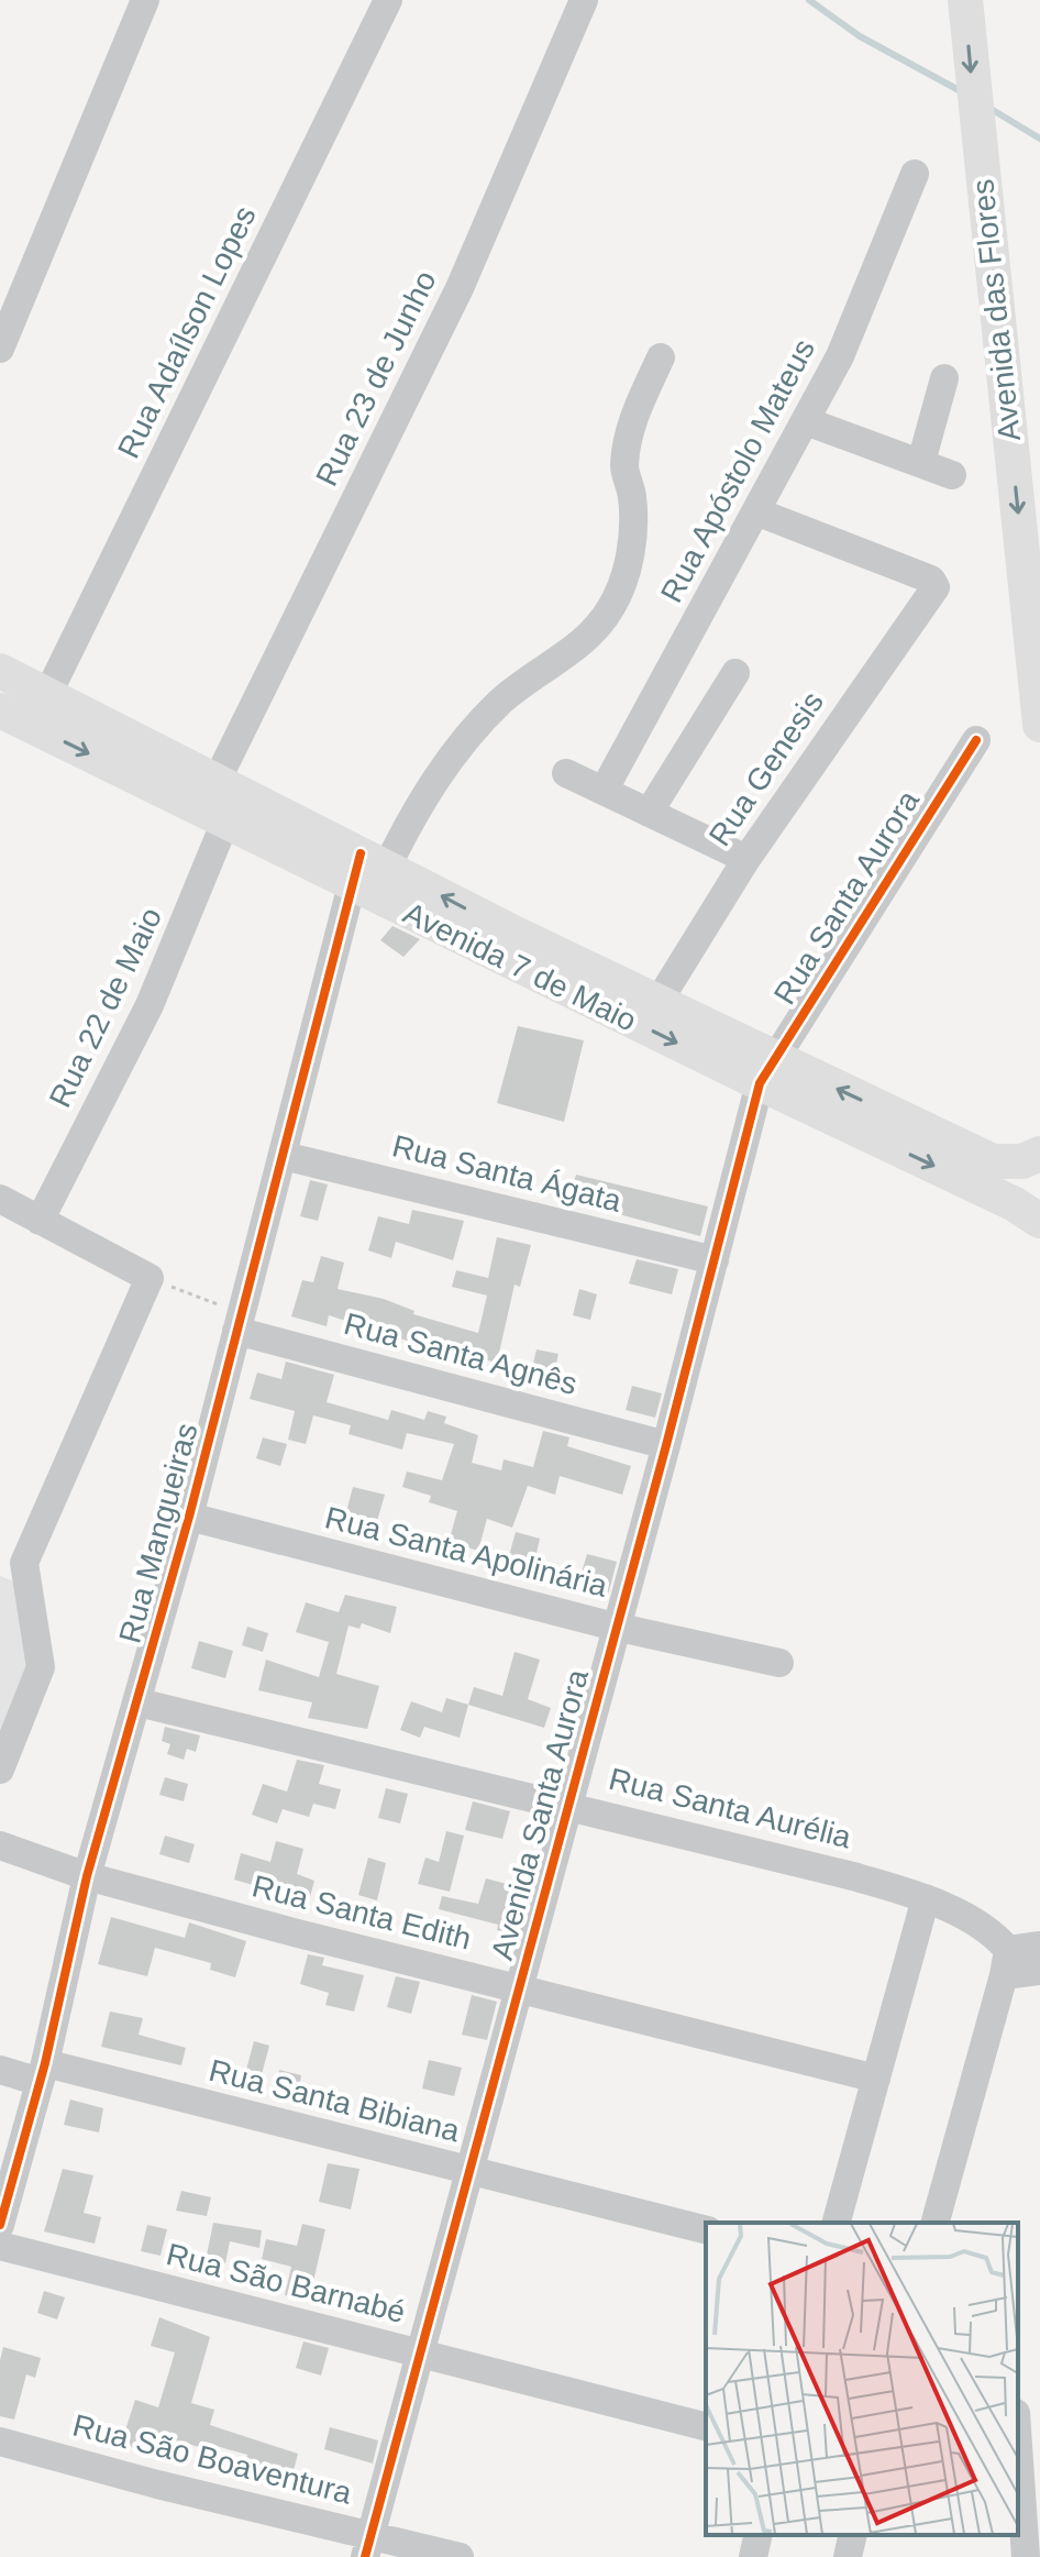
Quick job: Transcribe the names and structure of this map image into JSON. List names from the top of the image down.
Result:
{
  "streets": {
    "main road": ["Avenida das Flores", "Avenida 7 de Maio"],
    "street": [
      "Rua Adaílson Lopes",
      "Rua 23 de Junho",
      "Rua Apóstolo Mateus",
      "Rua Genesis",
      "Rua Santa Aurora",
      "Rua 22 de Maio",
      "Rua Santa Ágata",
      "Rua Santa Agnês",
      "Rua Mangueiras",
      "Rua Santa Apolinária",
      "Rua Santa Aurélia",
      "Avenida Santa Aurora",
      "Rua Santa Edith",
      "Rua Santa Bibiana",
      "Rua São Barnabé",
      "Rua São Boaventura"
    ]
  },
  "crossings": [
    ["Rua Adaílson Lopes", "Avenida 7 de Maio"],
    ["Rua 23 de Junho", "Avenida 7 de Maio"],
    ["Rua Apóstolo Mateus", "Rua Genesis"],
    ["Rua Genesis", "Avenida 7 de Maio"],
    ["Rua Santa Aurora", "Avenida 7 de Maio"],
    ["Rua Santa Aurora", "Avenida Santa Aurora"],
    ["Avenida 7 de Maio", "Rua 22 de Maio"],
    ["Avenida 7 de Maio", "Rua Mangueiras"],
    ["Avenida 7 de Maio", "Avenida Santa Aurora"],
    ["Rua Santa Ágata", "Rua Mangueiras"],
    ["Rua Santa Ágata", "Avenida Santa Aurora"],
    ["Rua Santa Agnês", "Rua Mangueiras"],
    ["Rua Santa Agnês", "Avenida Santa Aurora"],
    ["Rua Mangueiras", "Rua Santa Apolinária"],
    ["Rua Mangueiras", "Rua Santa Aurélia"],
    ["Rua Mangueiras", "Rua Santa Edith"],
    ["Rua Mangueiras", "Rua Santa Bibiana"],
    ["Rua Santa Apolinária", "Avenida Santa Aurora"],
    ["Rua Santa Aurélia", "Avenida Santa Aurora"],
    ["Avenida Santa Aurora", "Rua Santa Edith"],
    ["Avenida Santa Aurora", "Rua Santa Bibiana"],
    ["Avenida Santa Aurora", "Rua São Barnabé"],
    ["Avenida Santa Aurora", "Rua São Boaventura"]
  ],
  "one_way": ["Avenida das Flores"]
}
